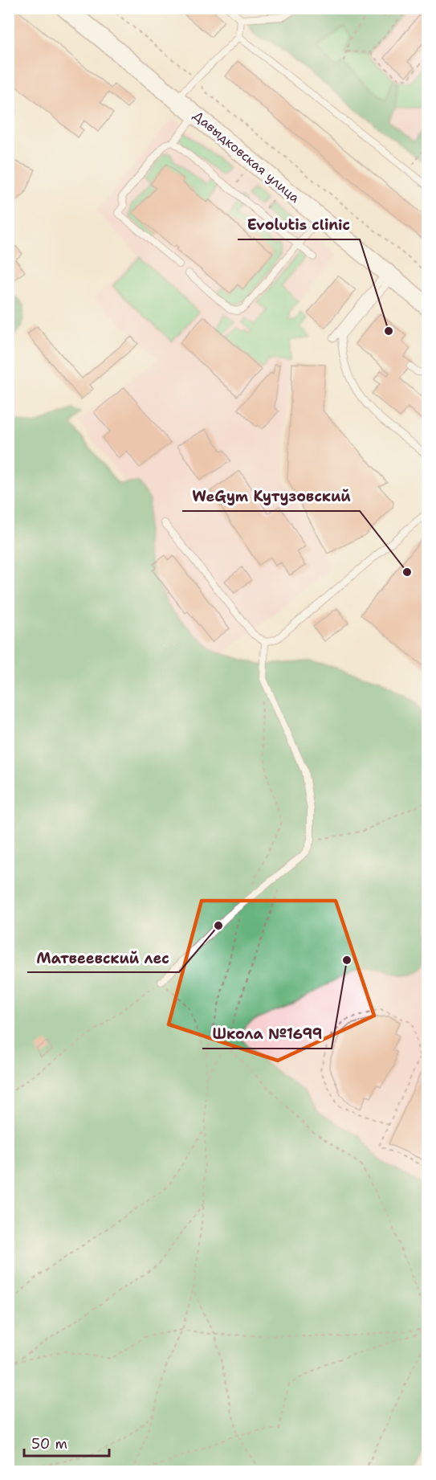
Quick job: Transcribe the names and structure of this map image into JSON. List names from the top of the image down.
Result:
{
  "streets": {
    "street": ["Давыдковская улица"]
  },
  "places": [
    "Evolutis clinic",
    "WeGym Кутузовский",
    "Матвеевский лес",
    "Школа №1699"
  ],
  "scale_bar": "50 m"
}
